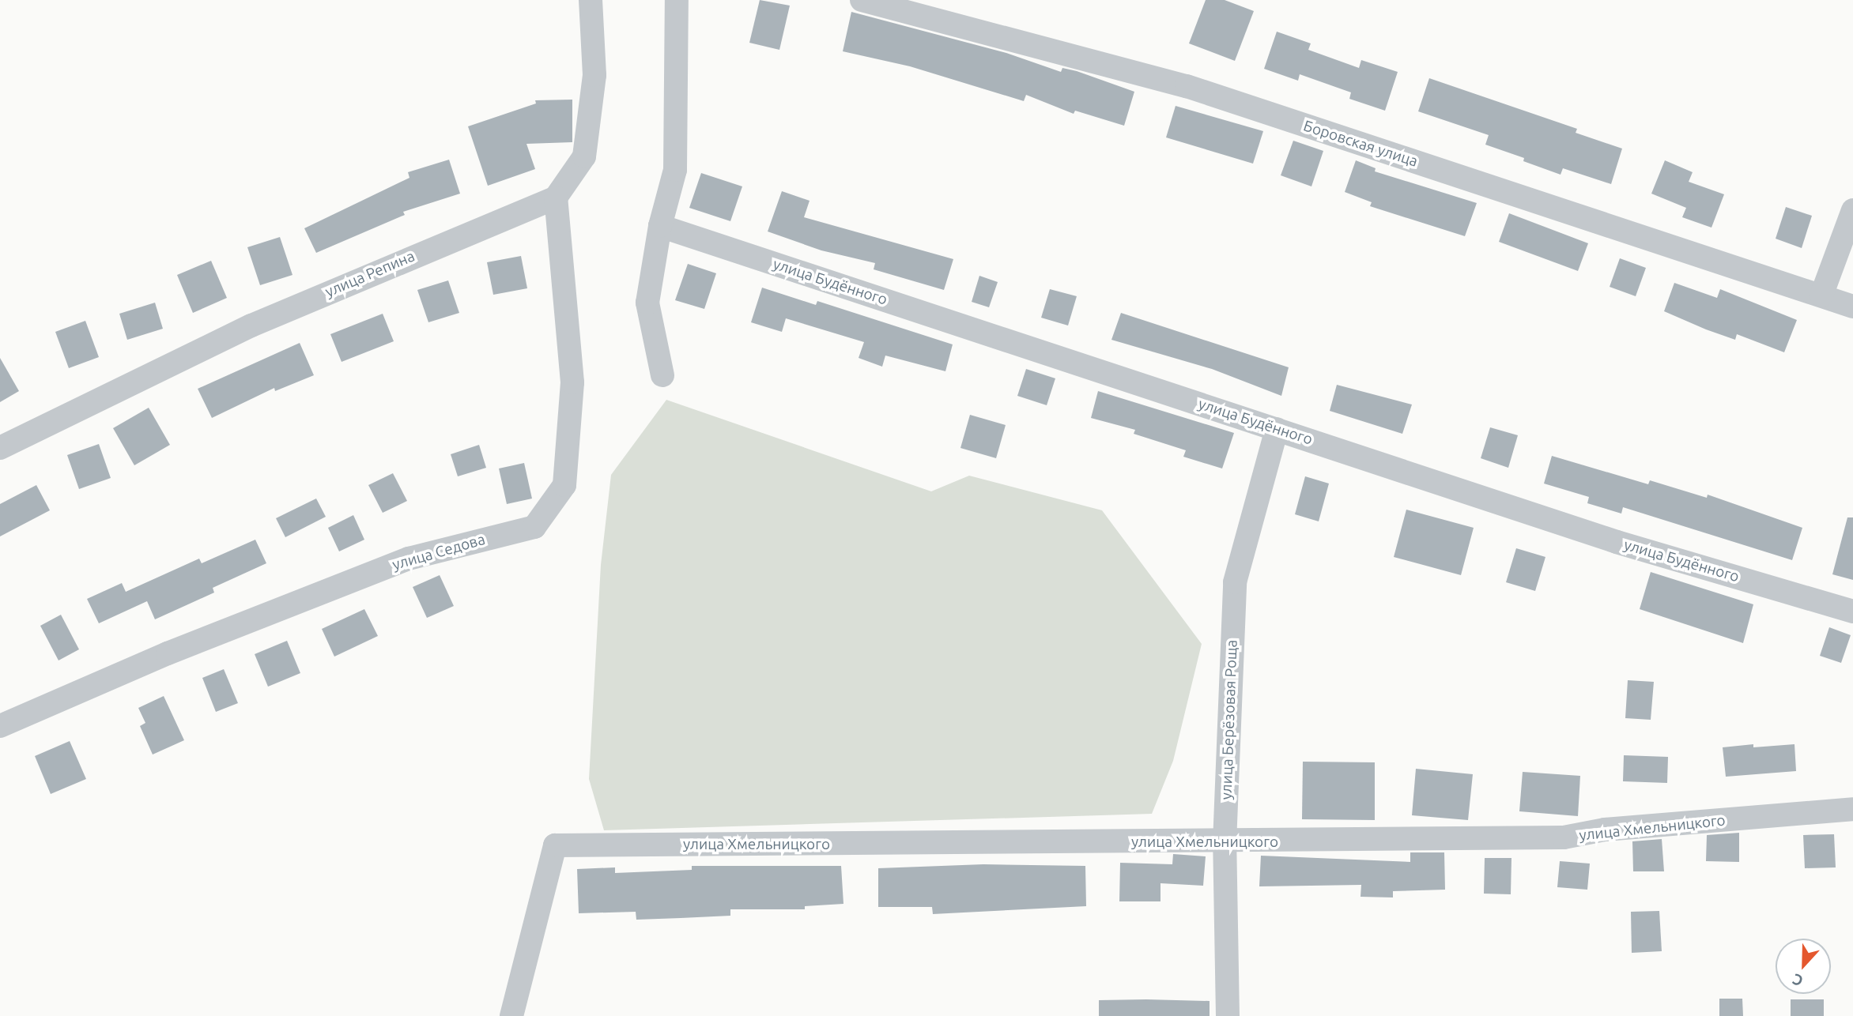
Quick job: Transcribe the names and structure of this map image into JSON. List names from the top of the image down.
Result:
{
  "streets": {
    "street": [
      "Боровская улица",
      "улица Репина",
      "улица Будённого",
      "улица Седова",
      "улица Берёзовая Роща",
      "улица Хмельницкого"
    ]
  },
  "crossings": [
    ["улица Репина", "улица Седова"],
    ["улица Будённого", "улица Берёзовая Роща"],
    ["улица Берёзовая Роща", "улица Хмельницкого"]
  ],
  "north": "bottom"
}
